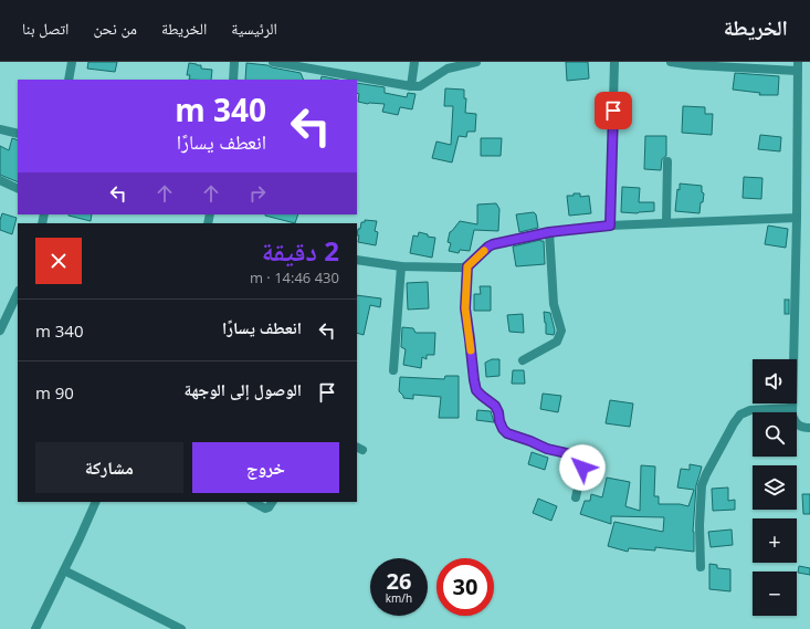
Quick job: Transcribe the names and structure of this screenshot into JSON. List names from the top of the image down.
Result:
{
  "page": {
    "header": "الخريطة",
    "nav": [
      "الرئيسية",
      "الخريطة",
      "من نحن",
      "اتصل بنا"
    ],
    "turn": ["340 m", "انعطف يسارًا"],
    "heading": ["2 دقيقة", "430 m · 14:46"],
    "list": [
      {
        "name": "انعطف يسارًا",
        "value": "340 m"
      },
      {
        "name": "الوصول إلى الوجهة",
        "value": "90 m"
      }
    ],
    "map_buttons": ["+", "−"],
    "buttons": ["خروج", "مشاركة"],
    "speed": "26 km/h",
    "limit": "30"
  }
}
